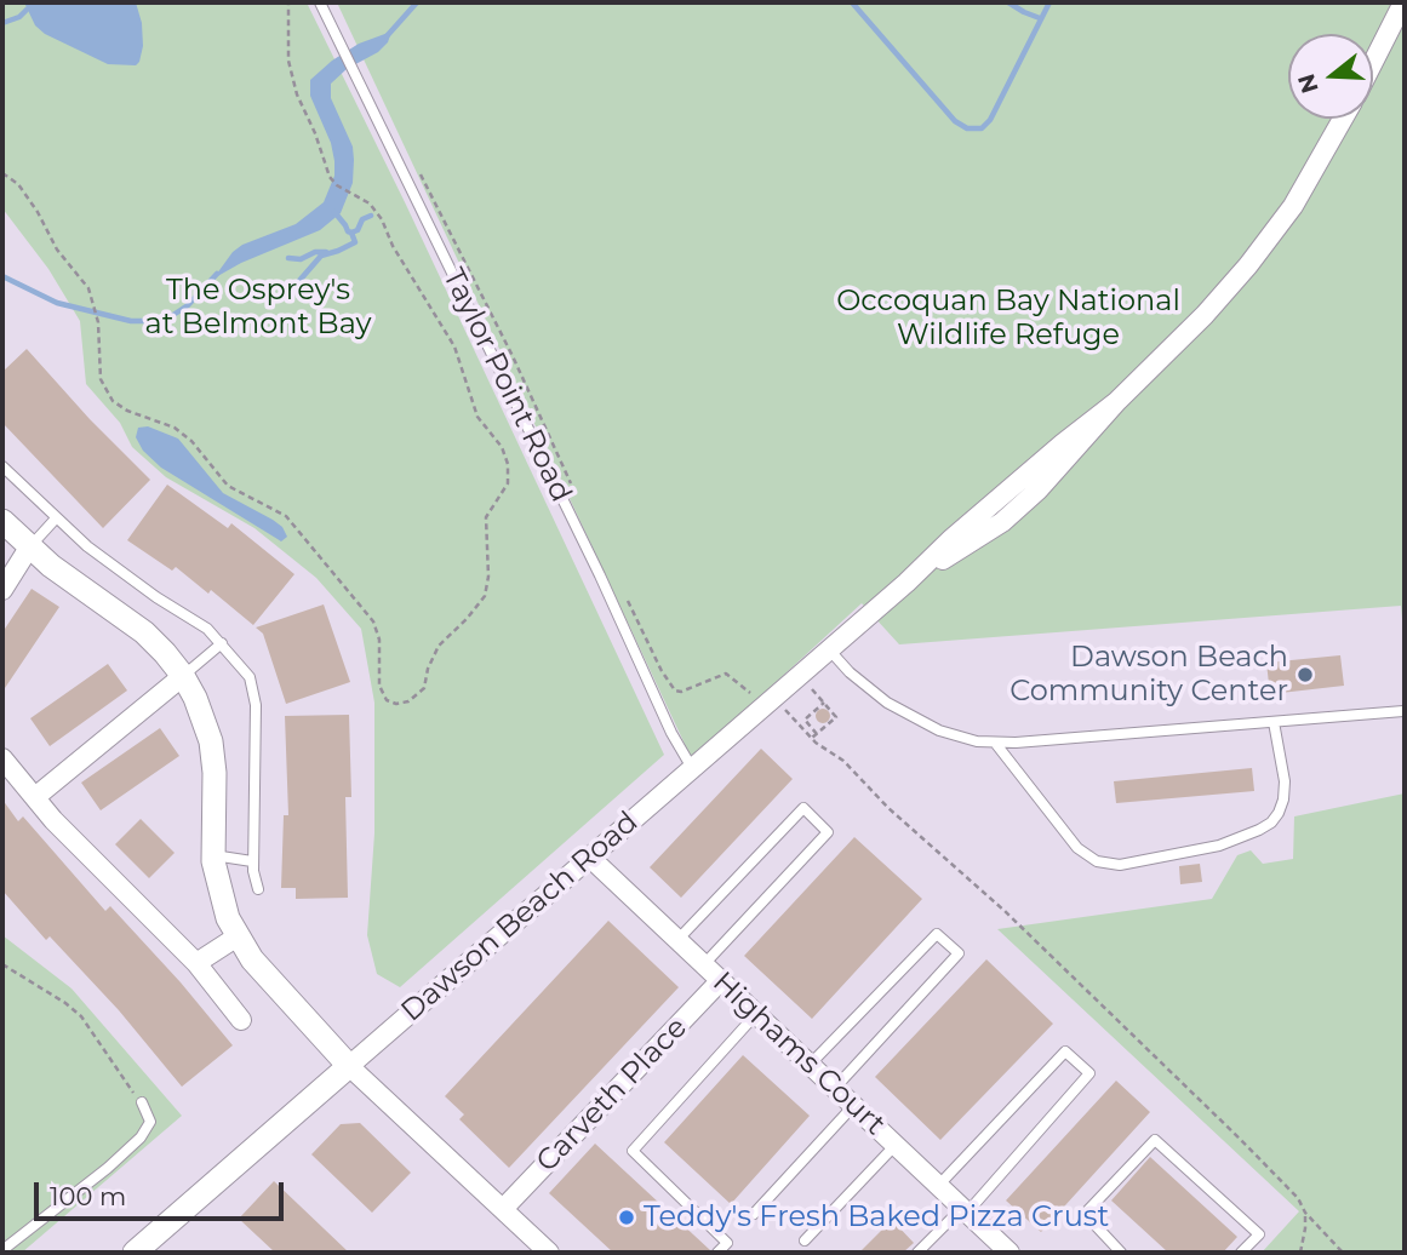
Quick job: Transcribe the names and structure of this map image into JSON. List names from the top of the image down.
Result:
{
  "streets": {
    "street": ["Dawson Beach Road", "Highams Court", "Carveth Place"],
    "lane": ["Taylor Point Road"]
  },
  "crossings": [
    ["Taylor Point Road", "Dawson Beach Road"],
    ["Dawson Beach Road", "Highams Court"],
    ["Highams Court", "Carveth Place"]
  ],
  "parks": ["The Osprey's at Belmont Bay", "Occoquan Bay National Wildlife Refuge"],
  "places": ["Dawson Beach Community Center", "Teddy's Fresh Baked Pizza Crust"],
  "scale_bar": "100 m",
  "north": "left"
}
